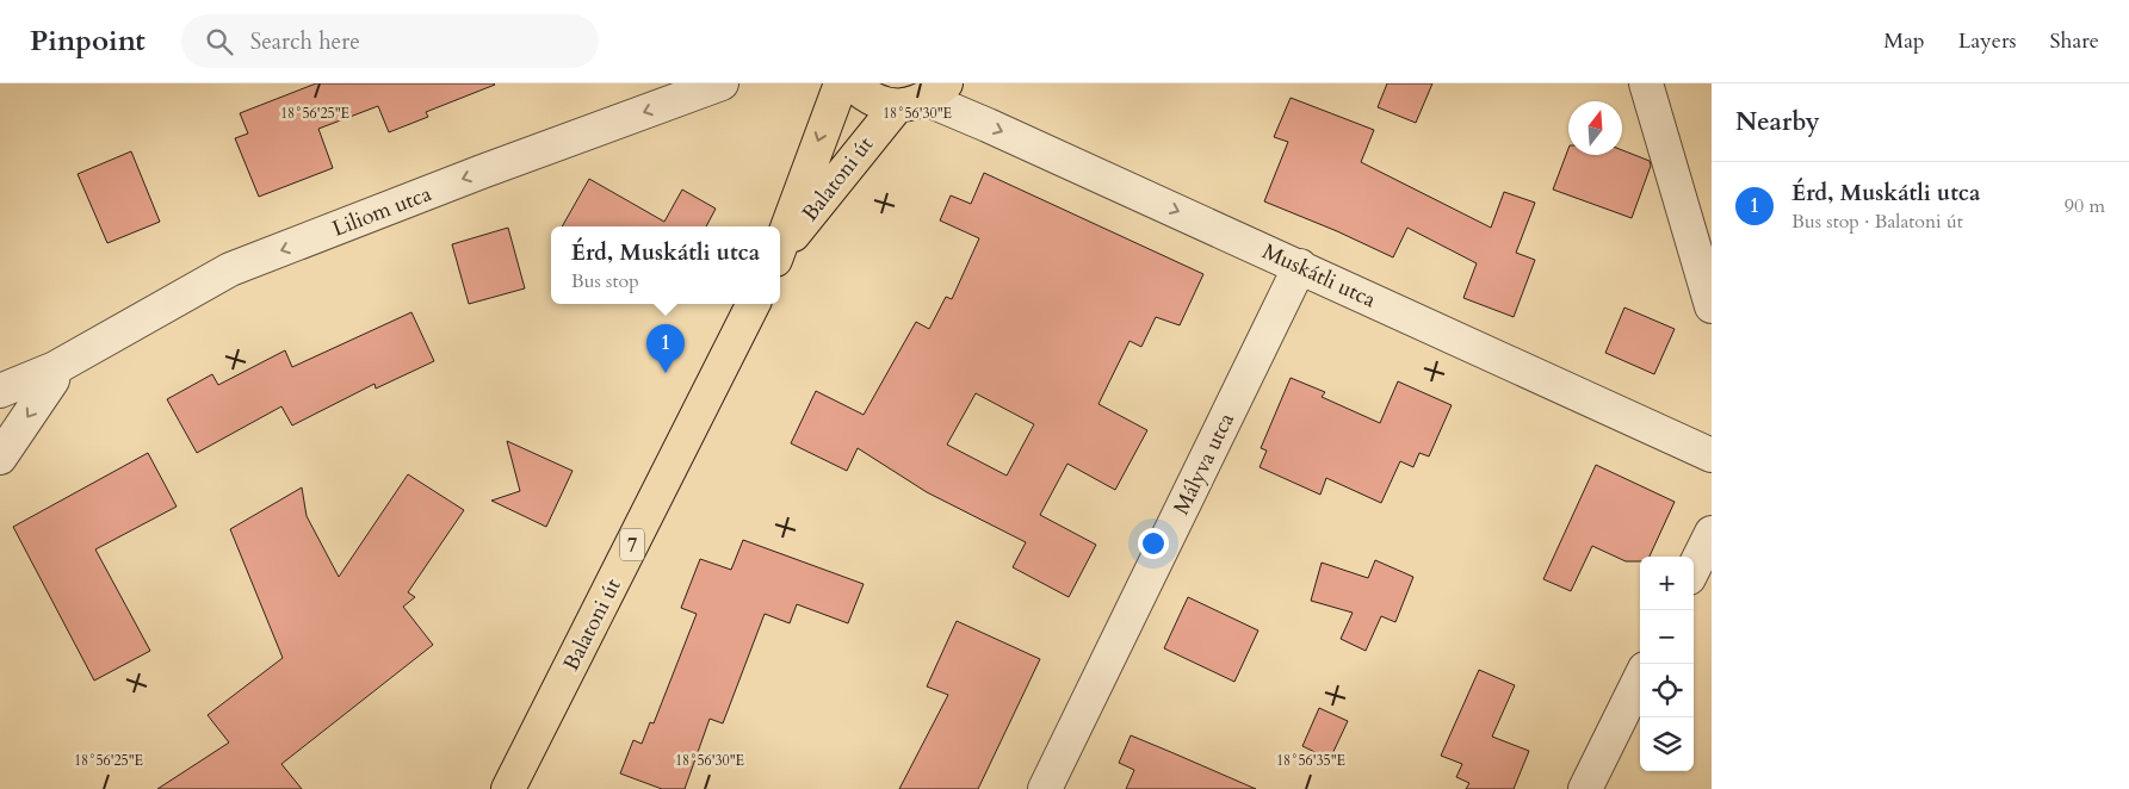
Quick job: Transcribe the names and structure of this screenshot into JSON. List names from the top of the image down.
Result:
{
  "streets": {
    "main road": ["Balatoni út", "7"],
    "street": ["Liliom utca", "Muskátli utca", "Mályva utca"]
  },
  "crossings": [
    ["Balatoni út", "Muskátli utca"],
    ["Muskátli utca", "Mályva utca"]
  ],
  "one_way": ["Liliom utca", "Muskátli utca"],
  "north": "top",
  "page": {
    "header": "Pinpoint",
    "search": "Search here",
    "nav": ["Map", "Layers", "Share"],
    "heading": "Nearby",
    "list": [
      {
        "mark": "1",
        "name": "Érd, Muskátli utca",
        "note": "Bus stop · Balatoni út",
        "value": "90 m"
      }
    ],
    "popup": ["Érd, Muskátli utca", "Bus stop"],
    "pins": "1",
    "map_buttons": ["+", "−"]
  },
  "coordinates": ["18°56'25\"E", "18°56'30\"E", "18°56'35\"E"]
}
